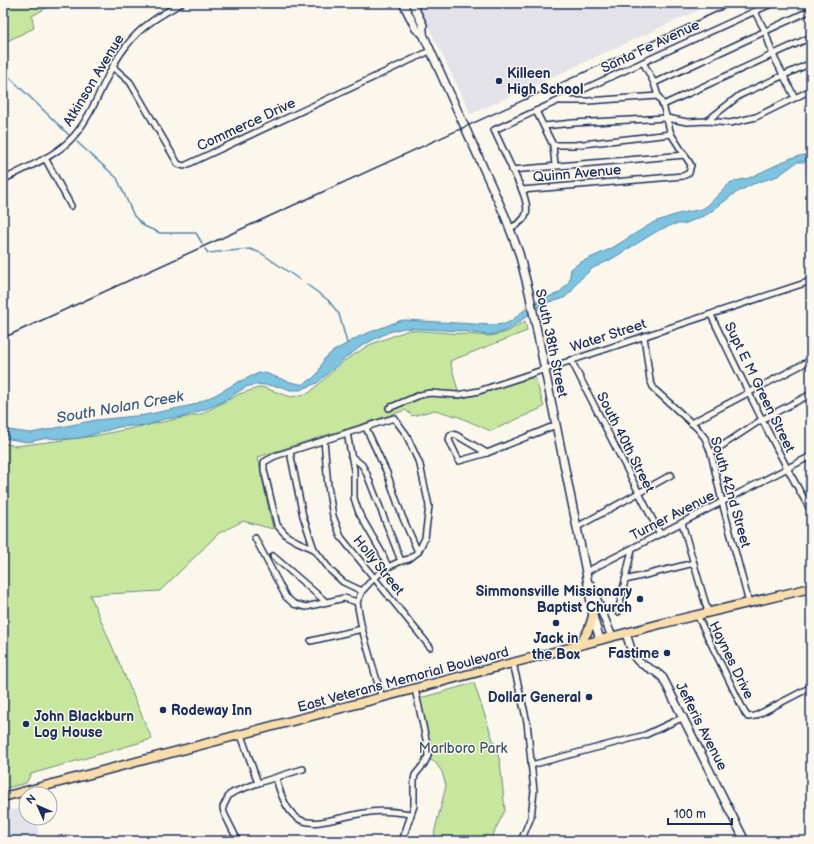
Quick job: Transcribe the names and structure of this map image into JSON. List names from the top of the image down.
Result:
{
  "streets": {
    "main road": ["South 38th Street", "East Veterans Memorial Boulevard", "Jefferis Avenue"],
    "street": [
      "Santa Fe Avenue",
      "Atkinson Avenue",
      "Commerce Drive",
      "Quinn Avenue",
      "Water Street",
      "Supt E M Green Street",
      "South 40th Street",
      "South 42nd Street",
      "Turner Avenue",
      "Holly Street",
      "Haynes Drive"
    ]
  },
  "crossings": [
    ["Atkinson Avenue", "Commerce Drive"],
    ["Commerce Drive", "South 38th Street"],
    ["Quinn Avenue", "South 38th Street"],
    ["Water Street", "South 38th Street"],
    ["Water Street", "Supt E M Green Street"],
    ["Water Street", "South 40th Street"],
    ["Water Street", "South 42nd Street"],
    ["South 38th Street", "Turner Avenue"],
    ["South 38th Street", "East Veterans Memorial Boulevard"],
    ["Supt E M Green Street", "Turner Avenue"],
    ["South 40th Street", "Turner Avenue"],
    ["South 42nd Street", "Turner Avenue"],
    ["South 42nd Street", "East Veterans Memorial Boulevard"],
    ["Haynes Drive", "East Veterans Memorial Boulevard"],
    ["East Veterans Memorial Boulevard", "Jefferis Avenue"]
  ],
  "water": ["South Nolan Creek"],
  "parks": ["Marlboro Park"],
  "places": [
    "Killeen High School",
    "Simmonsville Missionary Baptist Church",
    "Jack in the Box",
    "Fastime",
    "Dollar General",
    "Rodeway Inn",
    "John Blackburn Log House"
  ],
  "scale_bar": "100 m",
  "north": "top left"
}
